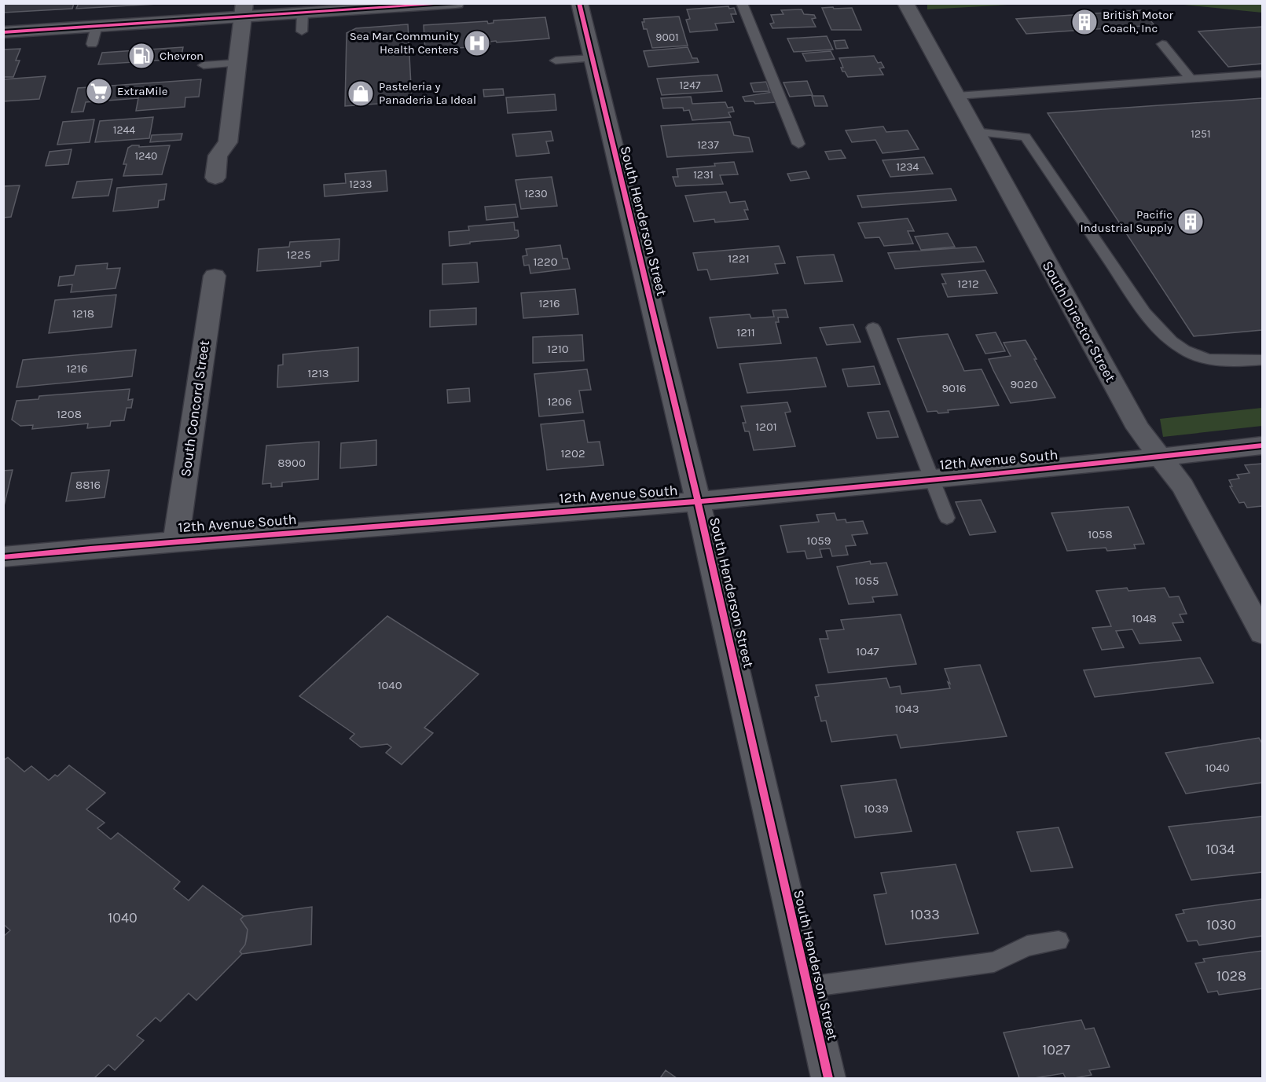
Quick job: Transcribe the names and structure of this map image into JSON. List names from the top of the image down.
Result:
{
  "streets": {
    "street": [
      "South Henderson Street",
      "South Director Street",
      "South Concord Street",
      "12th Avenue South"
    ]
  },
  "crossings": [
    ["South Henderson Street", "12th Avenue South"],
    ["South Director Street", "12th Avenue South"],
    ["South Concord Street", "12th Avenue South"]
  ],
  "places": {
    "building": ["British Motor Coach, Inc", "Pacific Industrial Supply"],
    "hospital": ["Sea Mar Community Health Centers"],
    "fuel station": ["Chevron"],
    "supermarket": ["ExtraMile"],
    "shop": ["Pasteleria y Panaderia La Ideal"]
  },
  "house_numbers": [
    "9001",
    "1247",
    "1244",
    "1251",
    "1237",
    "1240",
    "1234",
    "1231",
    "1233",
    "1230",
    "1225",
    "1221",
    "1220",
    "1212",
    "1216",
    "1218",
    "1211",
    "1210",
    "1216",
    "1213",
    "9020",
    "9016",
    "1206",
    "1208",
    "1201",
    "1202",
    "8900",
    "8816",
    "1058",
    "1059",
    "1055",
    "1048",
    "1047",
    "1040",
    "1043",
    "1040",
    "1039",
    "1034",
    "1033",
    "1040",
    "1030",
    "1028",
    "1027"
  ]
}
